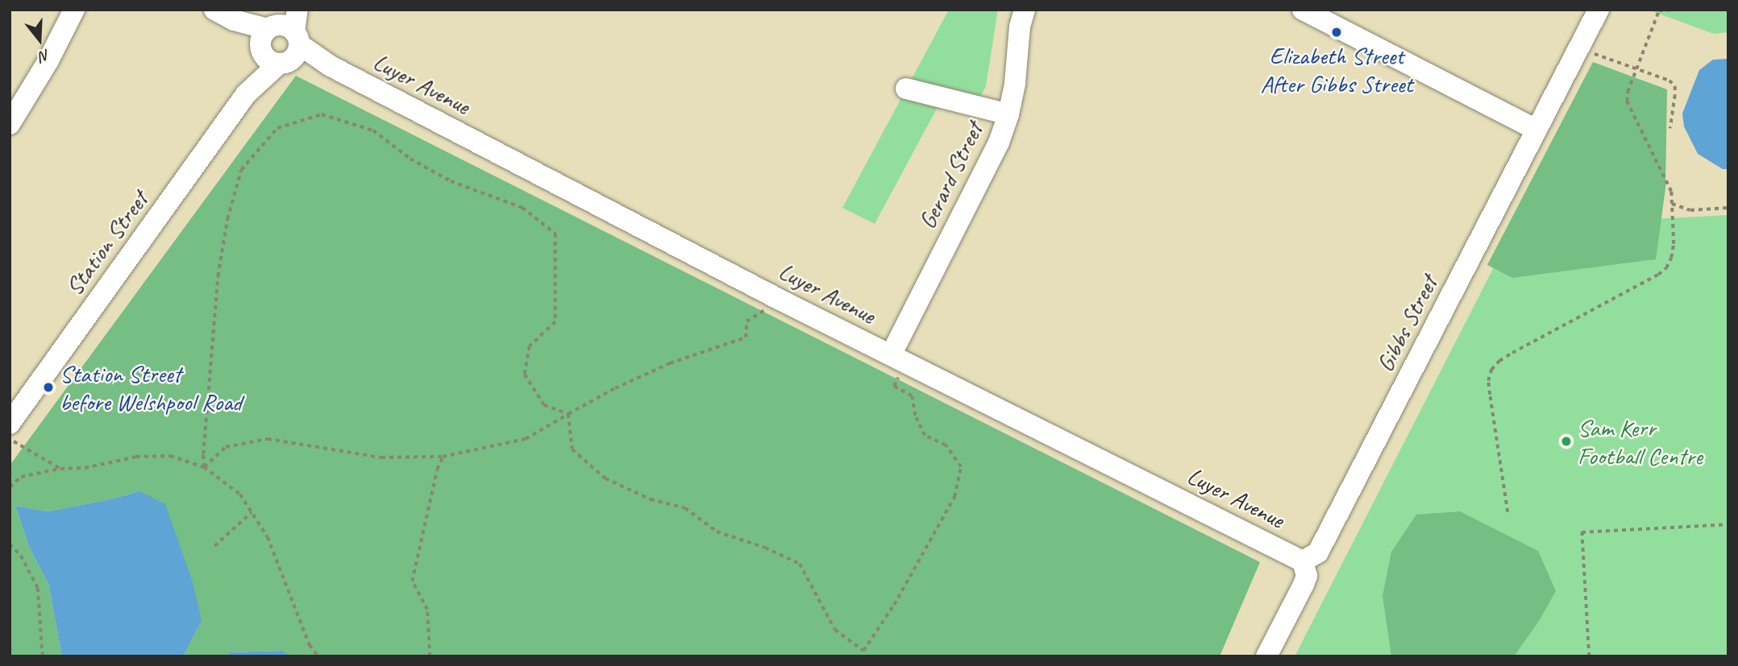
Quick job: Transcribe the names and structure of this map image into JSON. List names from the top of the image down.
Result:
{
  "streets": {
    "street": [
      "Luyer Avenue",
      "Gerard Street",
      "Station Street",
      "Gibbs Street"
    ]
  },
  "crossings": [
    ["Luyer Avenue", "Gerard Street"],
    ["Luyer Avenue", "Station Street"],
    ["Luyer Avenue", "Gibbs Street"]
  ],
  "places": ["Elizabeth Street After Gibbs Street", "Station Street before Welshpool Road", "Sam Kerr Football Centre"],
  "north": "bottom"
}
